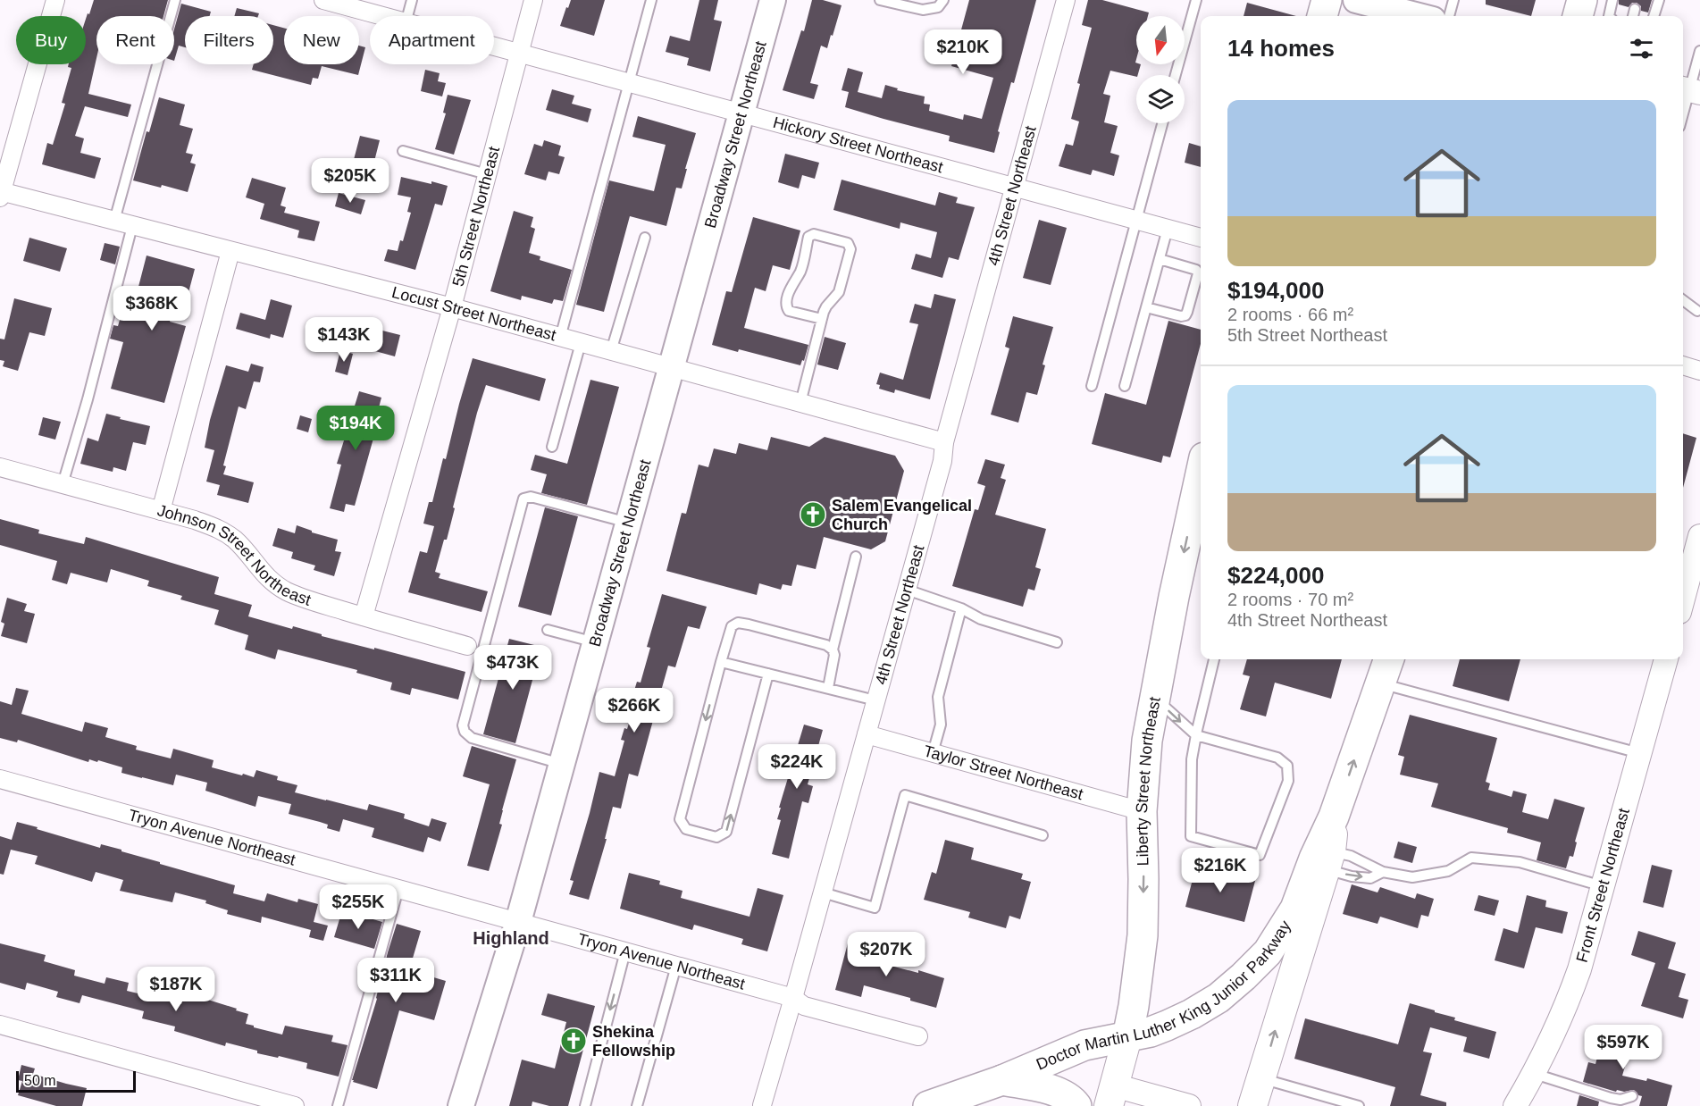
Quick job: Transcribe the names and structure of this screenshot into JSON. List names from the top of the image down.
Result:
{
  "streets": {
    "highway": ["Liberty Street Northeast", "Doctor Martin Luther King Junior Parkway"],
    "main road": ["Broadway Street Northeast"],
    "street": [
      "Hickory Street Northeast",
      "4th Street Northeast",
      "5th Street Northeast",
      "Locust Street Northeast",
      "Johnson Street Northeast",
      "Taylor Street Northeast",
      "Tryon Avenue Northeast",
      "Front Street Northeast"
    ]
  },
  "crossings": [
    ["Broadway Street Northeast", "Hickory Street Northeast"],
    ["Broadway Street Northeast", "Locust Street Northeast"],
    ["Broadway Street Northeast", "Tryon Avenue Northeast"],
    ["Hickory Street Northeast", "4th Street Northeast"],
    ["Hickory Street Northeast", "5th Street Northeast"],
    ["4th Street Northeast", "Locust Street Northeast"],
    ["4th Street Northeast", "Taylor Street Northeast"],
    ["4th Street Northeast", "Tryon Avenue Northeast"],
    ["5th Street Northeast", "Locust Street Northeast"],
    ["5th Street Northeast", "Johnson Street Northeast"],
    ["Taylor Street Northeast", "Liberty Street Northeast"],
    ["Liberty Street Northeast", "Doctor Martin Luther King Junior Parkway"]
  ],
  "one_way": ["Liberty Street Northeast"],
  "districts": ["Highland"],
  "places": {
    "church": ["Salem Evangelical Church", "Shekina Fellowship"]
  },
  "scale_bar": "50 m",
  "north": "bottom",
  "page": {
    "chip": [
      "Buy",
      "Rent",
      "Filters",
      "New",
      "Apartment"
    ],
    "heading": "14 homes",
    "price": [
      "$210K",
      "$205K",
      "$368K",
      "$143K",
      "$194K",
      "$473K",
      "$266K",
      "$224K",
      "$216K",
      "$255K",
      "$207K",
      "$311K",
      "$187K",
      "$597K"
    ],
    "list": [
      {
        "name": "$194,000",
        "note": "2 rooms · 66 m² · 5th Street Northeast"
      },
      {
        "name": "$224,000",
        "note": "2 rooms · 70 m² · 4th Street Northeast"
      }
    ],
    "scale": "50 m"
  }
}
